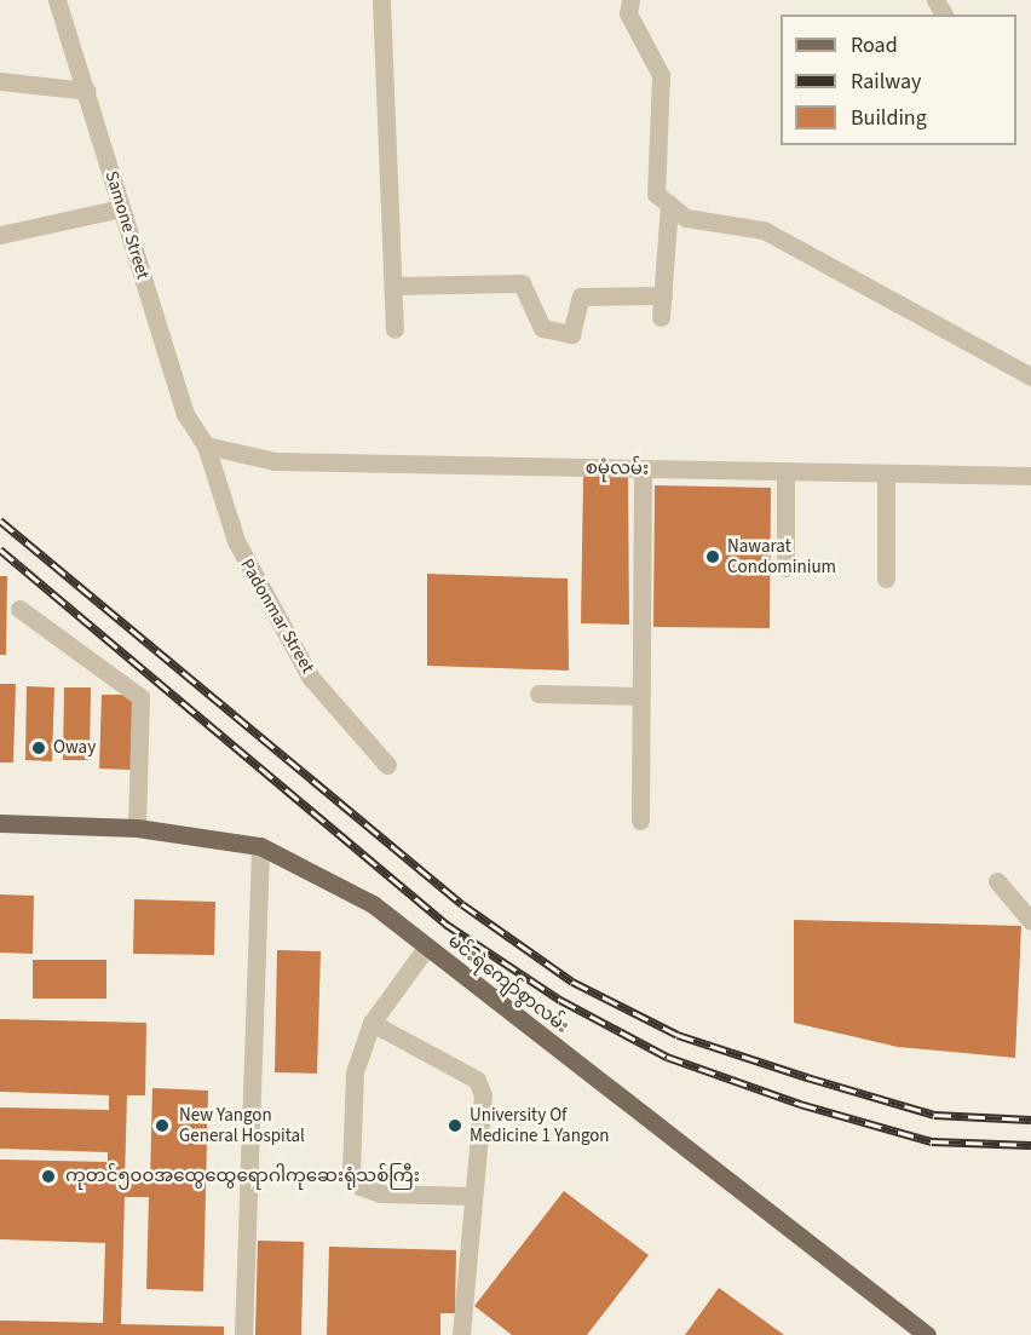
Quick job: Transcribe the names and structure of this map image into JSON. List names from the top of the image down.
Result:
{
  "streets": {
    "main road": ["မင်းရဲကျော်စွာလမ်း"],
    "street": ["Samone Street", "စမုံလမ်း", "Padonmar Street"]
  },
  "crossings": [
    ["Samone Street", "စမုံလမ်း"],
    ["Samone Street", "Padonmar Street"],
    ["စမုံလမ်း", "Padonmar Street"]
  ],
  "places": [
    "Nawarat Condominium",
    "Oway",
    "New Yangon General Hospital",
    "University Of Medicine 1 Yangon",
    "ကုတင်၅၀၀အထွေထွေရောဂါကုဆေးရုံသစ်ကြီး"
  ],
  "legend": ["Road", "Railway", "Building"]
}
